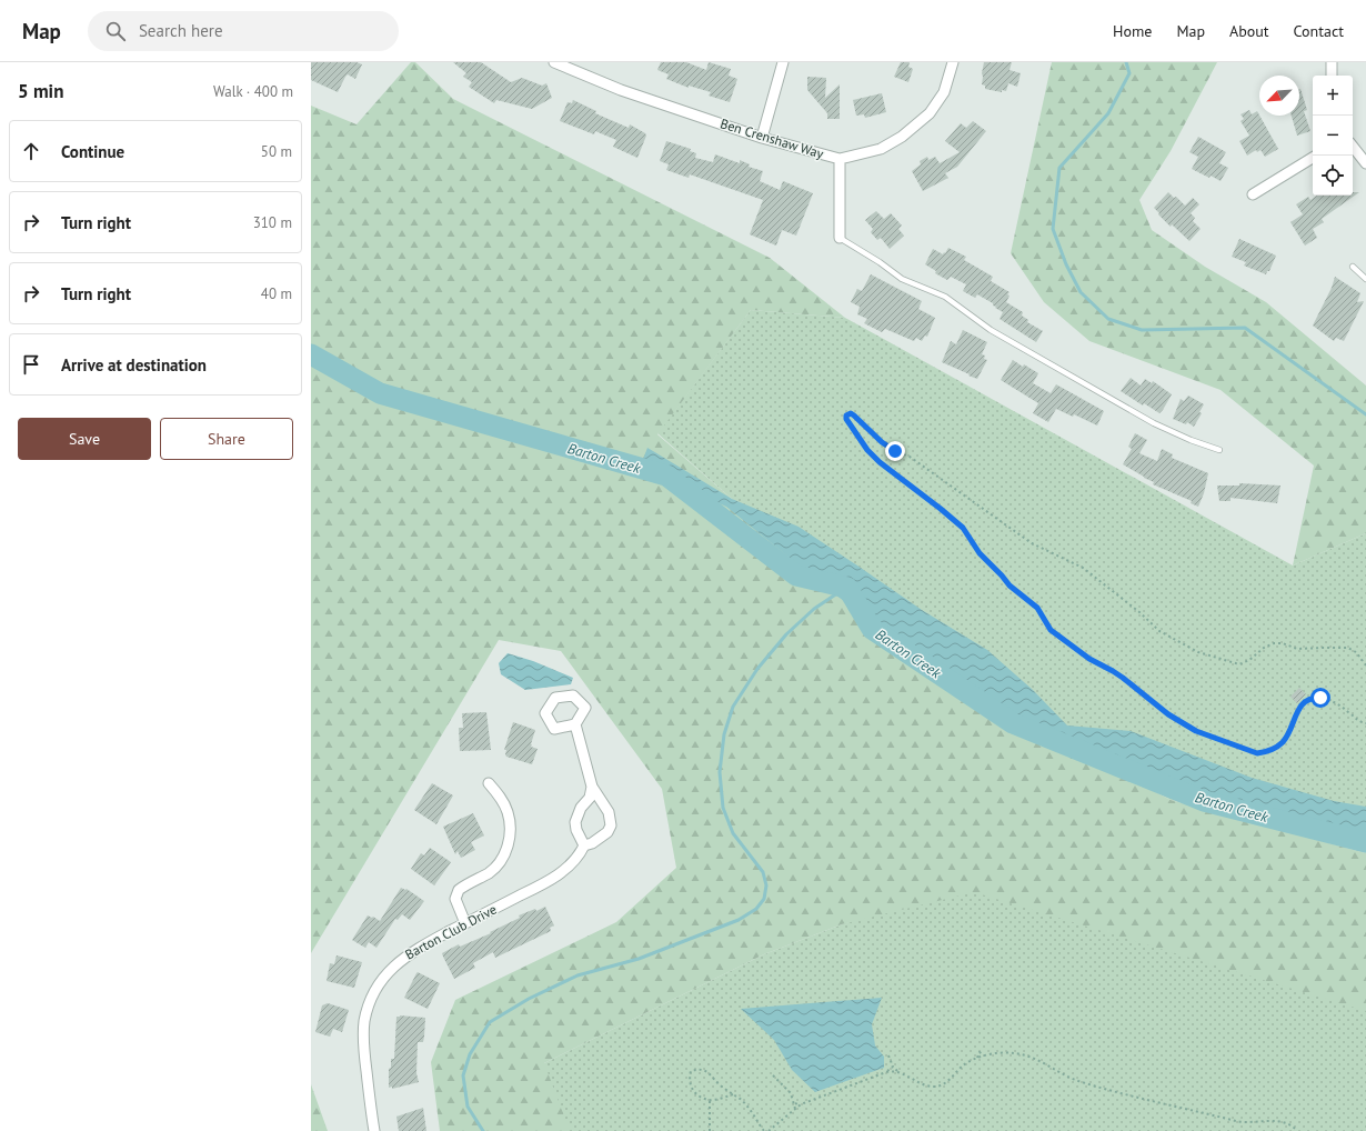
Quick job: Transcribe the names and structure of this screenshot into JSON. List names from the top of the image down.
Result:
{
  "streets": {
    "street": ["Ben Crenshaw Way", "Barton Club Drive"]
  },
  "water": ["Barton Creek"],
  "north": "bottom left",
  "page": {
    "header": "Map",
    "search": "Search here",
    "nav": [
      "Home",
      "Map",
      "About",
      "Contact"
    ],
    "heading": ["5 min", "Walk · 400 m"],
    "map_buttons": ["+", "−"],
    "list": [
      ["Continue", "50 m"],
      ["Turn right", "310 m"],
      ["Turn right", "40 m"],
      "Arrive at destination"
    ],
    "buttons": ["Save", "Share"]
  }
}
